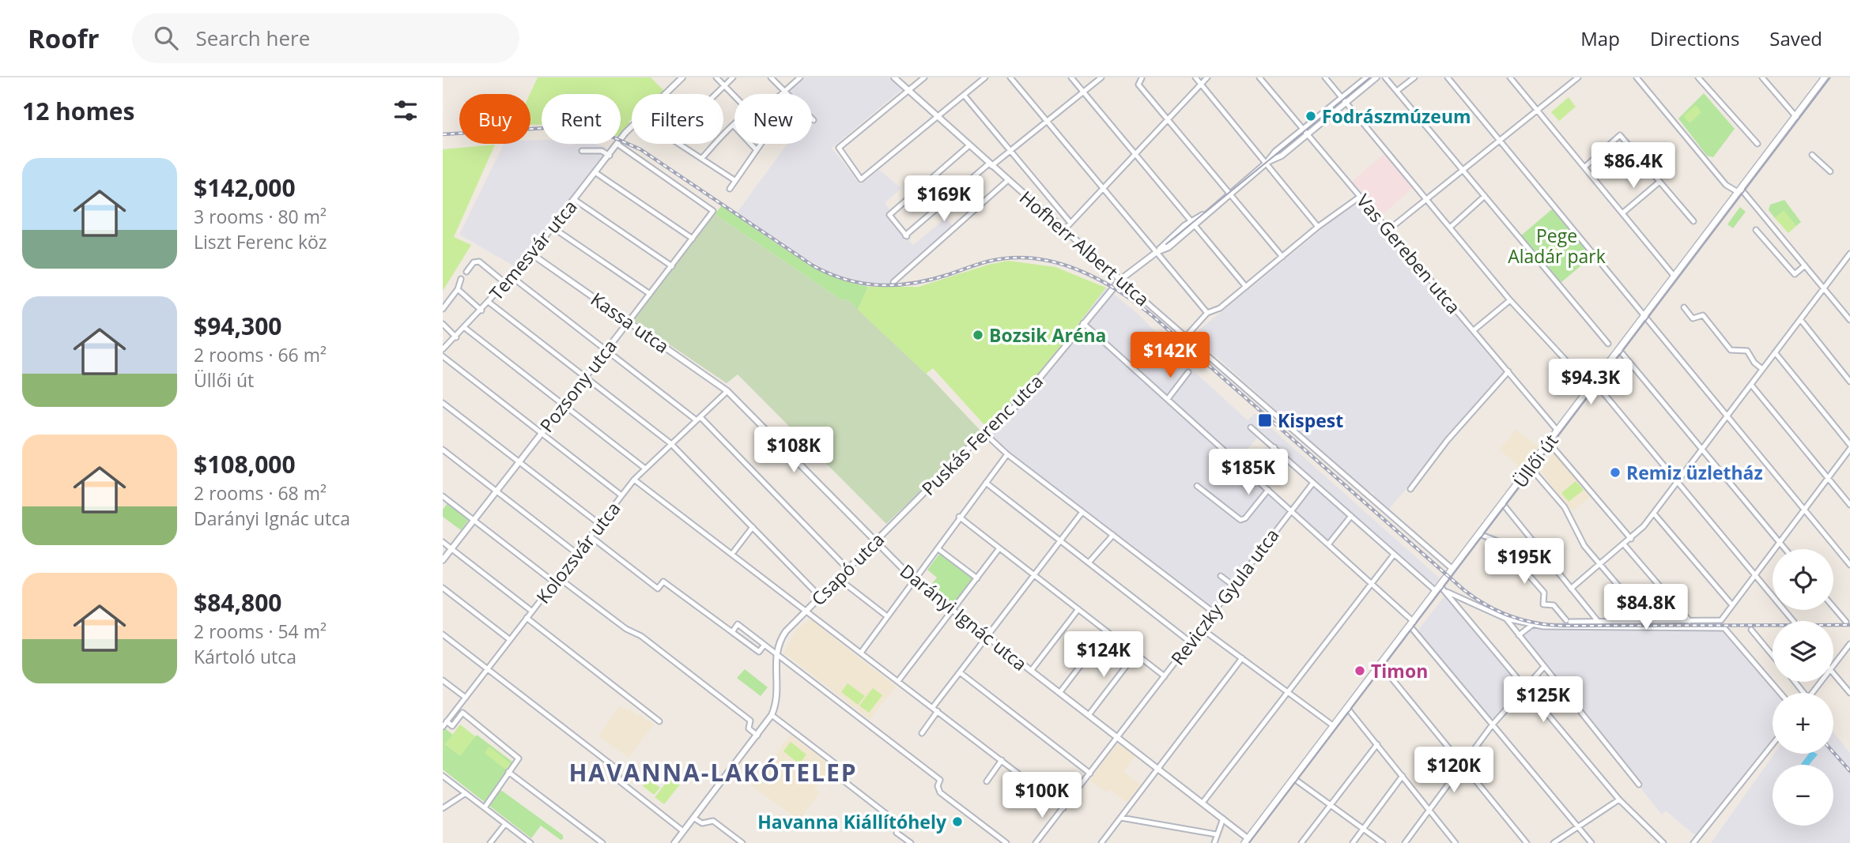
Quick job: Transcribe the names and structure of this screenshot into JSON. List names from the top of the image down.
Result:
{
  "streets": {
    "main road": ["Üllői út"],
    "street": [
      "Hofherr Albert utca",
      "Temesvár utca",
      "Vas Gereben utca",
      "Kassa utca",
      "Pozsony utca",
      "Puskás Ferenc utca",
      "Kolozsvár utca",
      "Csapó utca",
      "Reviczky Gyula utca",
      "Darányi Ignác utca"
    ]
  },
  "crossings": [
    ["Hofherr Albert utca", "Puskás Ferenc utca"],
    ["Hofherr Albert utca", "Üllői út"],
    ["Temesvár utca", "Kassa utca"],
    ["Temesvár utca", "Pozsony utca"],
    ["Vas Gereben utca", "Puskás Ferenc utca"],
    ["Vas Gereben utca", "Üllői út"],
    ["Kassa utca", "Pozsony utca"],
    ["Kassa utca", "Kolozsvár utca"],
    ["Kassa utca", "Darányi Ignác utca"],
    ["Puskás Ferenc utca", "Csapó utca"],
    ["Üllői út", "Darányi Ignác utca"],
    ["Kolozsvár utca", "Darányi Ignác utca"],
    ["Csapó utca", "Darányi Ignác utca"],
    ["Reviczky Gyula utca", "Darányi Ignác utca"]
  ],
  "districts": ["HAVANNA-LAKÓTELEP"],
  "parks": ["Pege Aladár park"],
  "places": {
    "other": [
      "Fodrászmúzeum",
      "Bozsik Aréna",
      "Remiz üzletház",
      "Timon",
      "Havanna Kiállítóhely"
    ],
    "transit": ["Kispest"]
  },
  "page": {
    "header": "Roofr",
    "search": "Search here",
    "nav": ["Map", "Directions", "Saved"],
    "heading": "12 homes",
    "chip": [
      "Buy",
      "Rent",
      "Filters",
      "New"
    ],
    "price": [
      "$86.4K",
      "$169K",
      "$142K",
      "$94.3K",
      "$108K",
      "$185K",
      "$195K",
      "$84.8K",
      "$124K",
      "$125K",
      "$120K",
      "$100K"
    ],
    "list": [
      {
        "name": "$142,000",
        "note": "3 rooms · 80 m² · Liszt Ferenc köz"
      },
      {
        "name": "$94,300",
        "note": "2 rooms · 66 m² · Üllői út"
      },
      {
        "name": "$108,000",
        "note": "2 rooms · 68 m² · Darányi Ignác utca"
      },
      {
        "name": "$84,800",
        "note": "2 rooms · 54 m² · Kártoló utca"
      }
    ],
    "map_buttons": ["+", "−"]
  }
}
